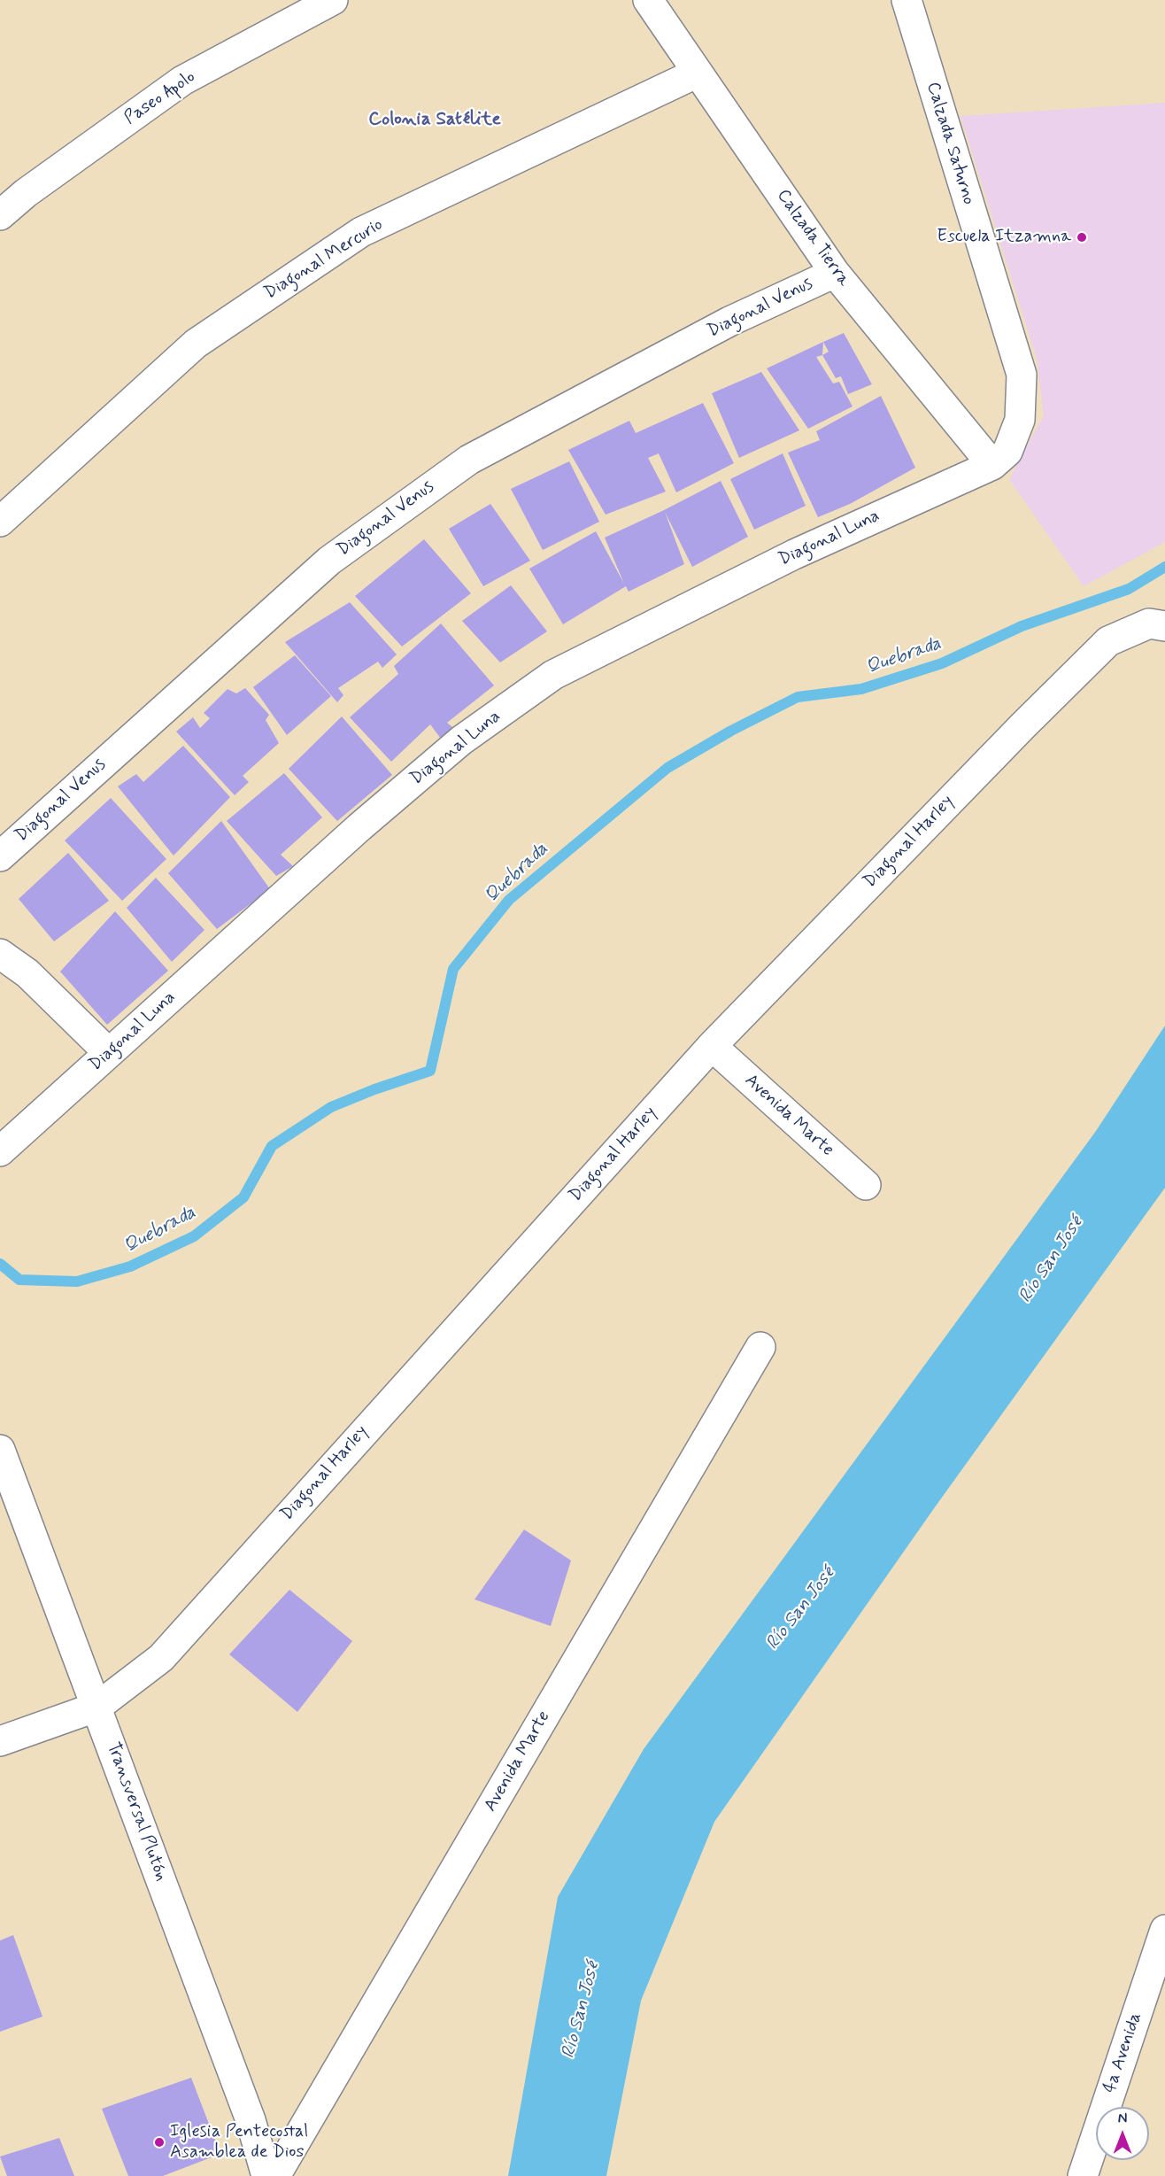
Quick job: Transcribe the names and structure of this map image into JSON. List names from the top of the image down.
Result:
{
  "streets": {
    "street": [
      "Paseo Apolo",
      "Calzada Saturno",
      "Calzada Tierra",
      "Diagonal Mercurio",
      "Diagonal Venus",
      "Diagonal Luna",
      "Diagonal Harley",
      "Avenida Marte",
      "Transversal Plutón",
      "4a Avenida"
    ]
  },
  "crossings": [
    ["Calzada Saturno", "Calzada Tierra"],
    ["Calzada Saturno", "Diagonal Luna"],
    ["Calzada Tierra", "Diagonal Mercurio"],
    ["Calzada Tierra", "Diagonal Venus"],
    ["Calzada Tierra", "Diagonal Luna"],
    ["Diagonal Harley", "Avenida Marte"],
    ["Diagonal Harley", "Transversal Plutón"]
  ],
  "districts": ["Colonia Satélite"],
  "water": ["Quebrada", "Río San José"],
  "places": ["Escuela Itzamna", "Iglesia Pentecostal Asamblea de Dios"],
  "north": "top"
}
